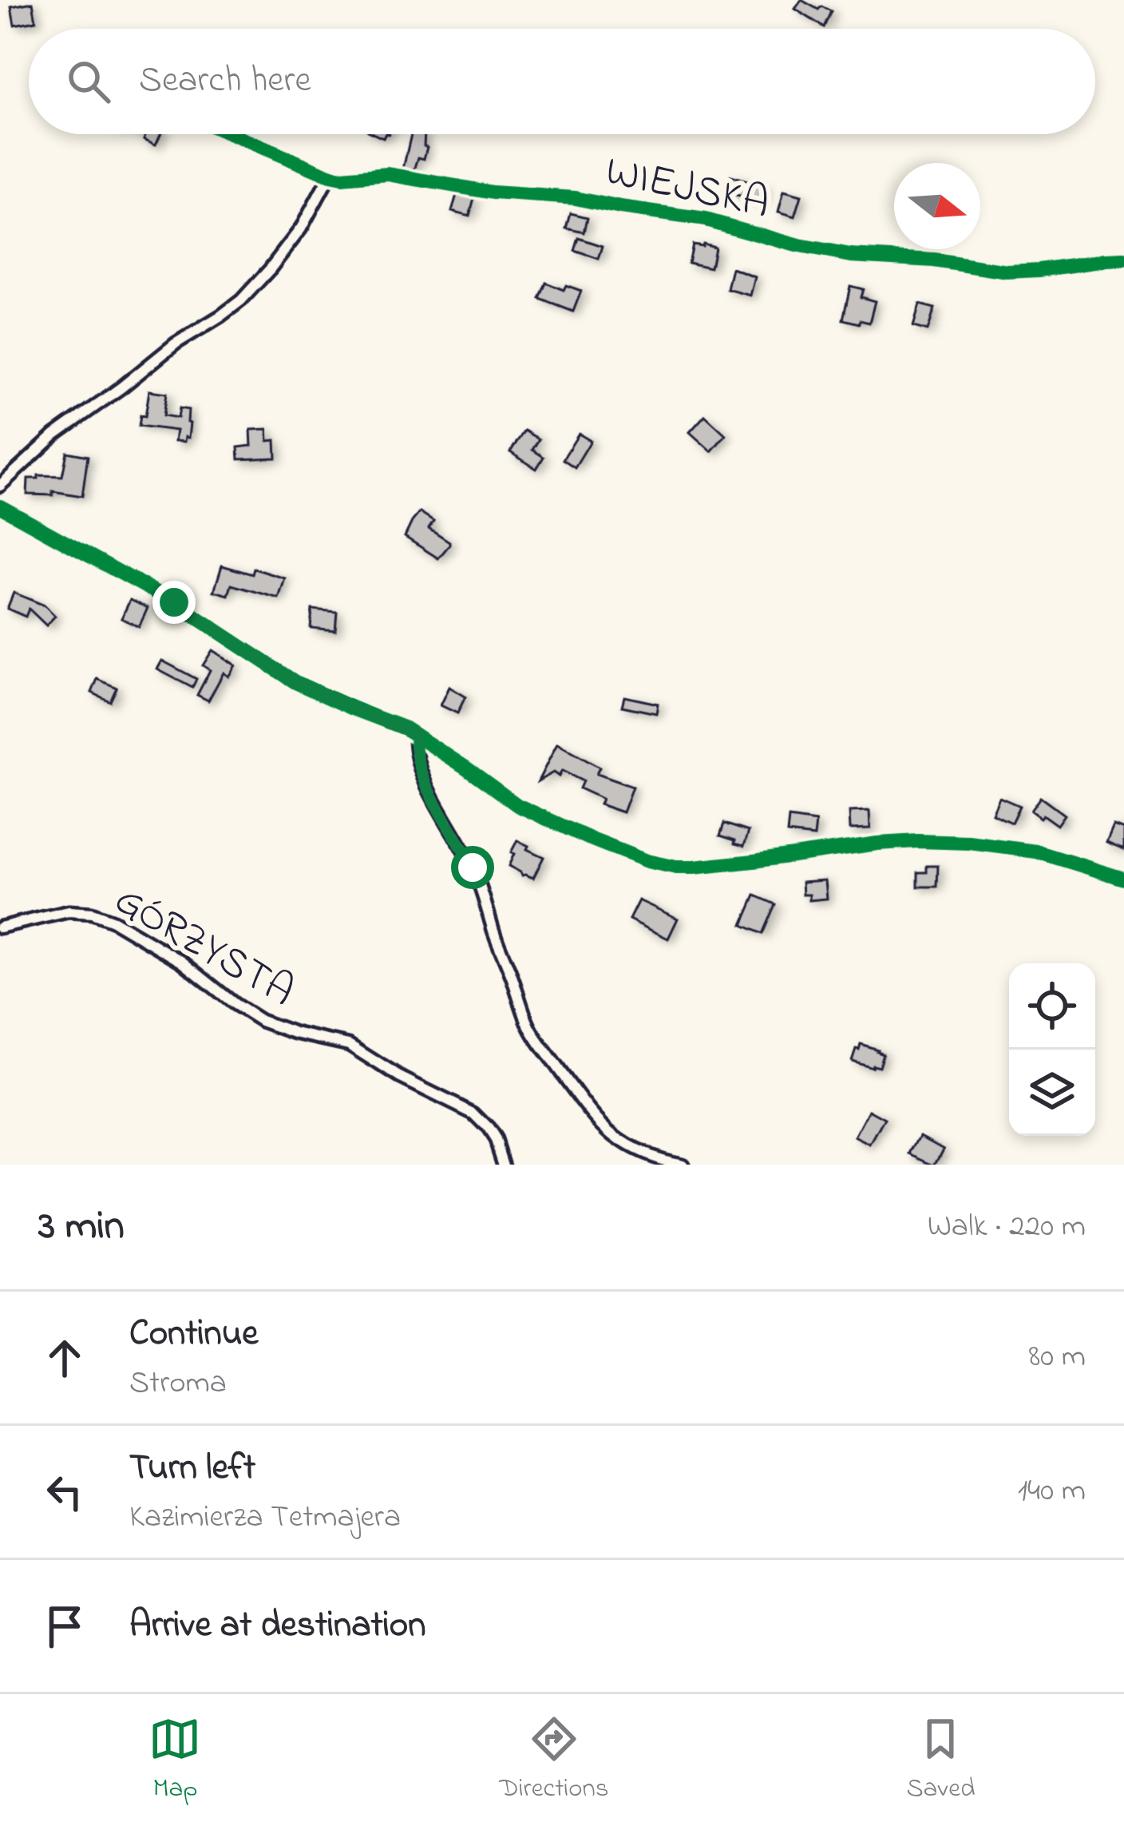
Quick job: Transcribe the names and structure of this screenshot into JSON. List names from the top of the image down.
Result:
{
  "streets": {
    "street": ["WIEJSKA", "GÓRZYSTA"]
  },
  "north": "right",
  "page": {
    "search": "Search here",
    "heading": ["3 min", "Walk · 220 m"],
    "list": [
      ["Continue", "Stroma", "80 m"],
      ["Turn left", "Kazimierza Tetmajera", "140 m"],
      "Arrive at destination"
    ],
    "nav": ["Map", "Directions", "Saved"]
  }
}
